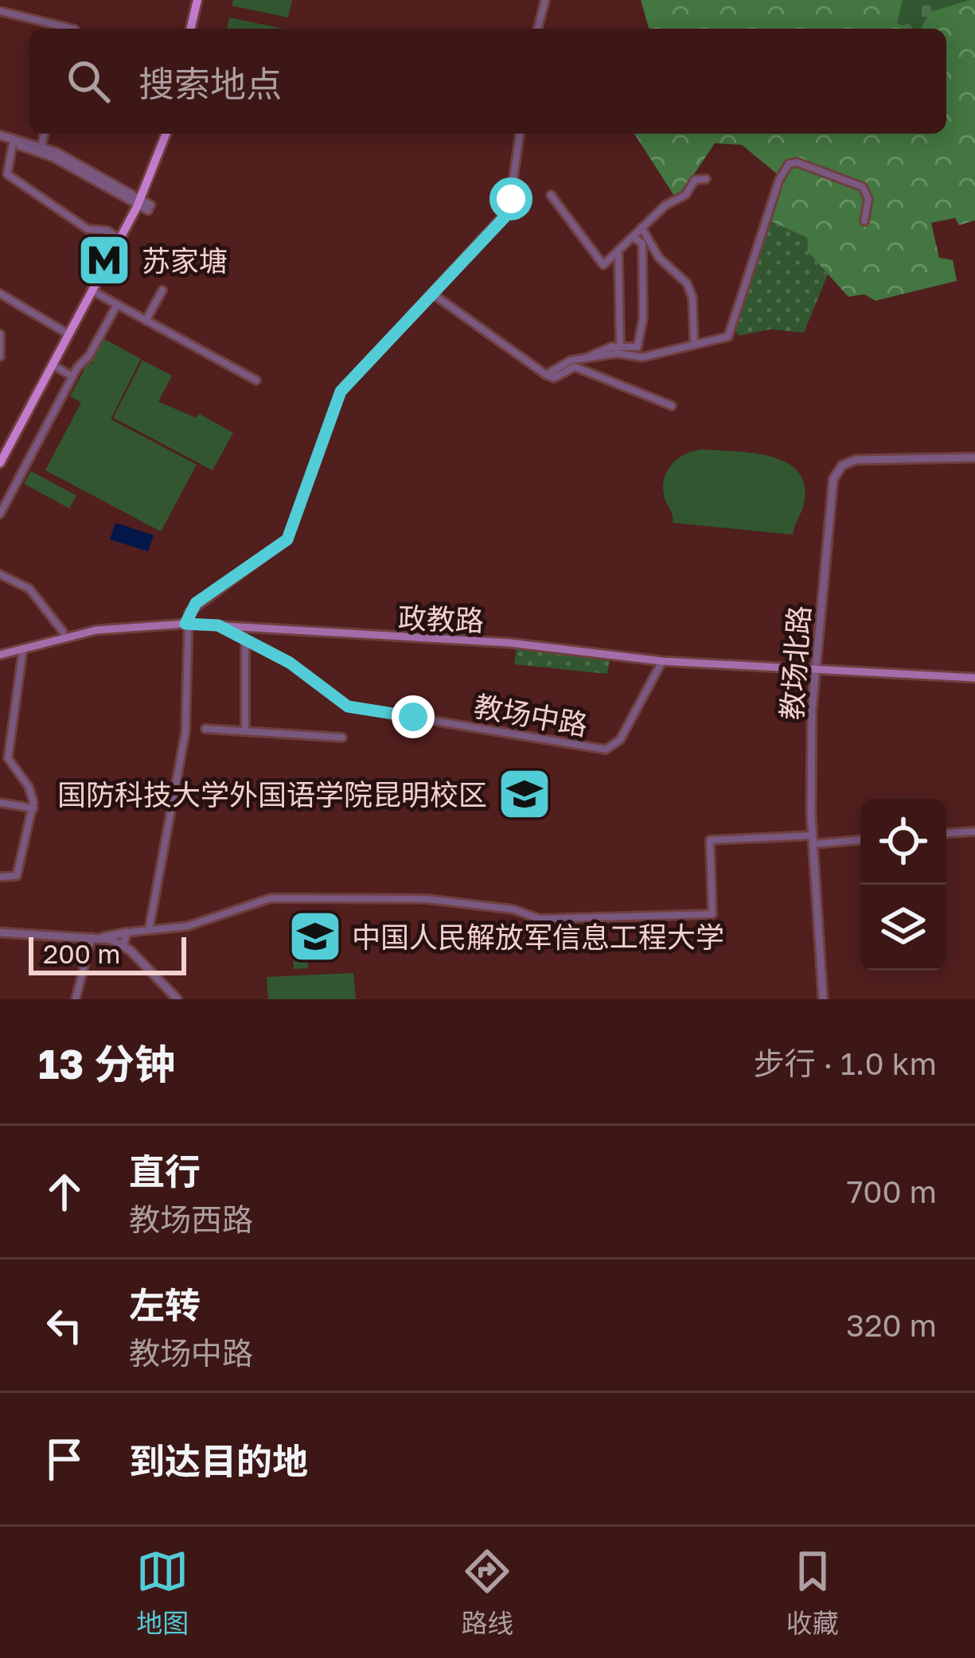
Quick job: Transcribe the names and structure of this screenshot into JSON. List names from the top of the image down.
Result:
{
  "streets": {
    "main road": ["政教路", "教场中路"],
    "street": ["教场北路"]
  },
  "crossings": [
    ["政教路", "教场中路"]
  ],
  "places": {
    "metro station": ["苏家塘"],
    "school or university": ["国防科技大学外国语学院昆明校区", "中国人民解放军信息工程大学"]
  },
  "scale_bar": "200 m",
  "page": {
    "search": "搜索地点",
    "scale": "200 m",
    "heading": ["13 分钟", "步行 · 1.0 km"],
    "list": [
      ["直行", "教场西路", "700 m"],
      ["左转", "教场中路", "320 m"],
      "到达目的地"
    ],
    "nav": ["地图", "路线", "收藏"]
  }
}
